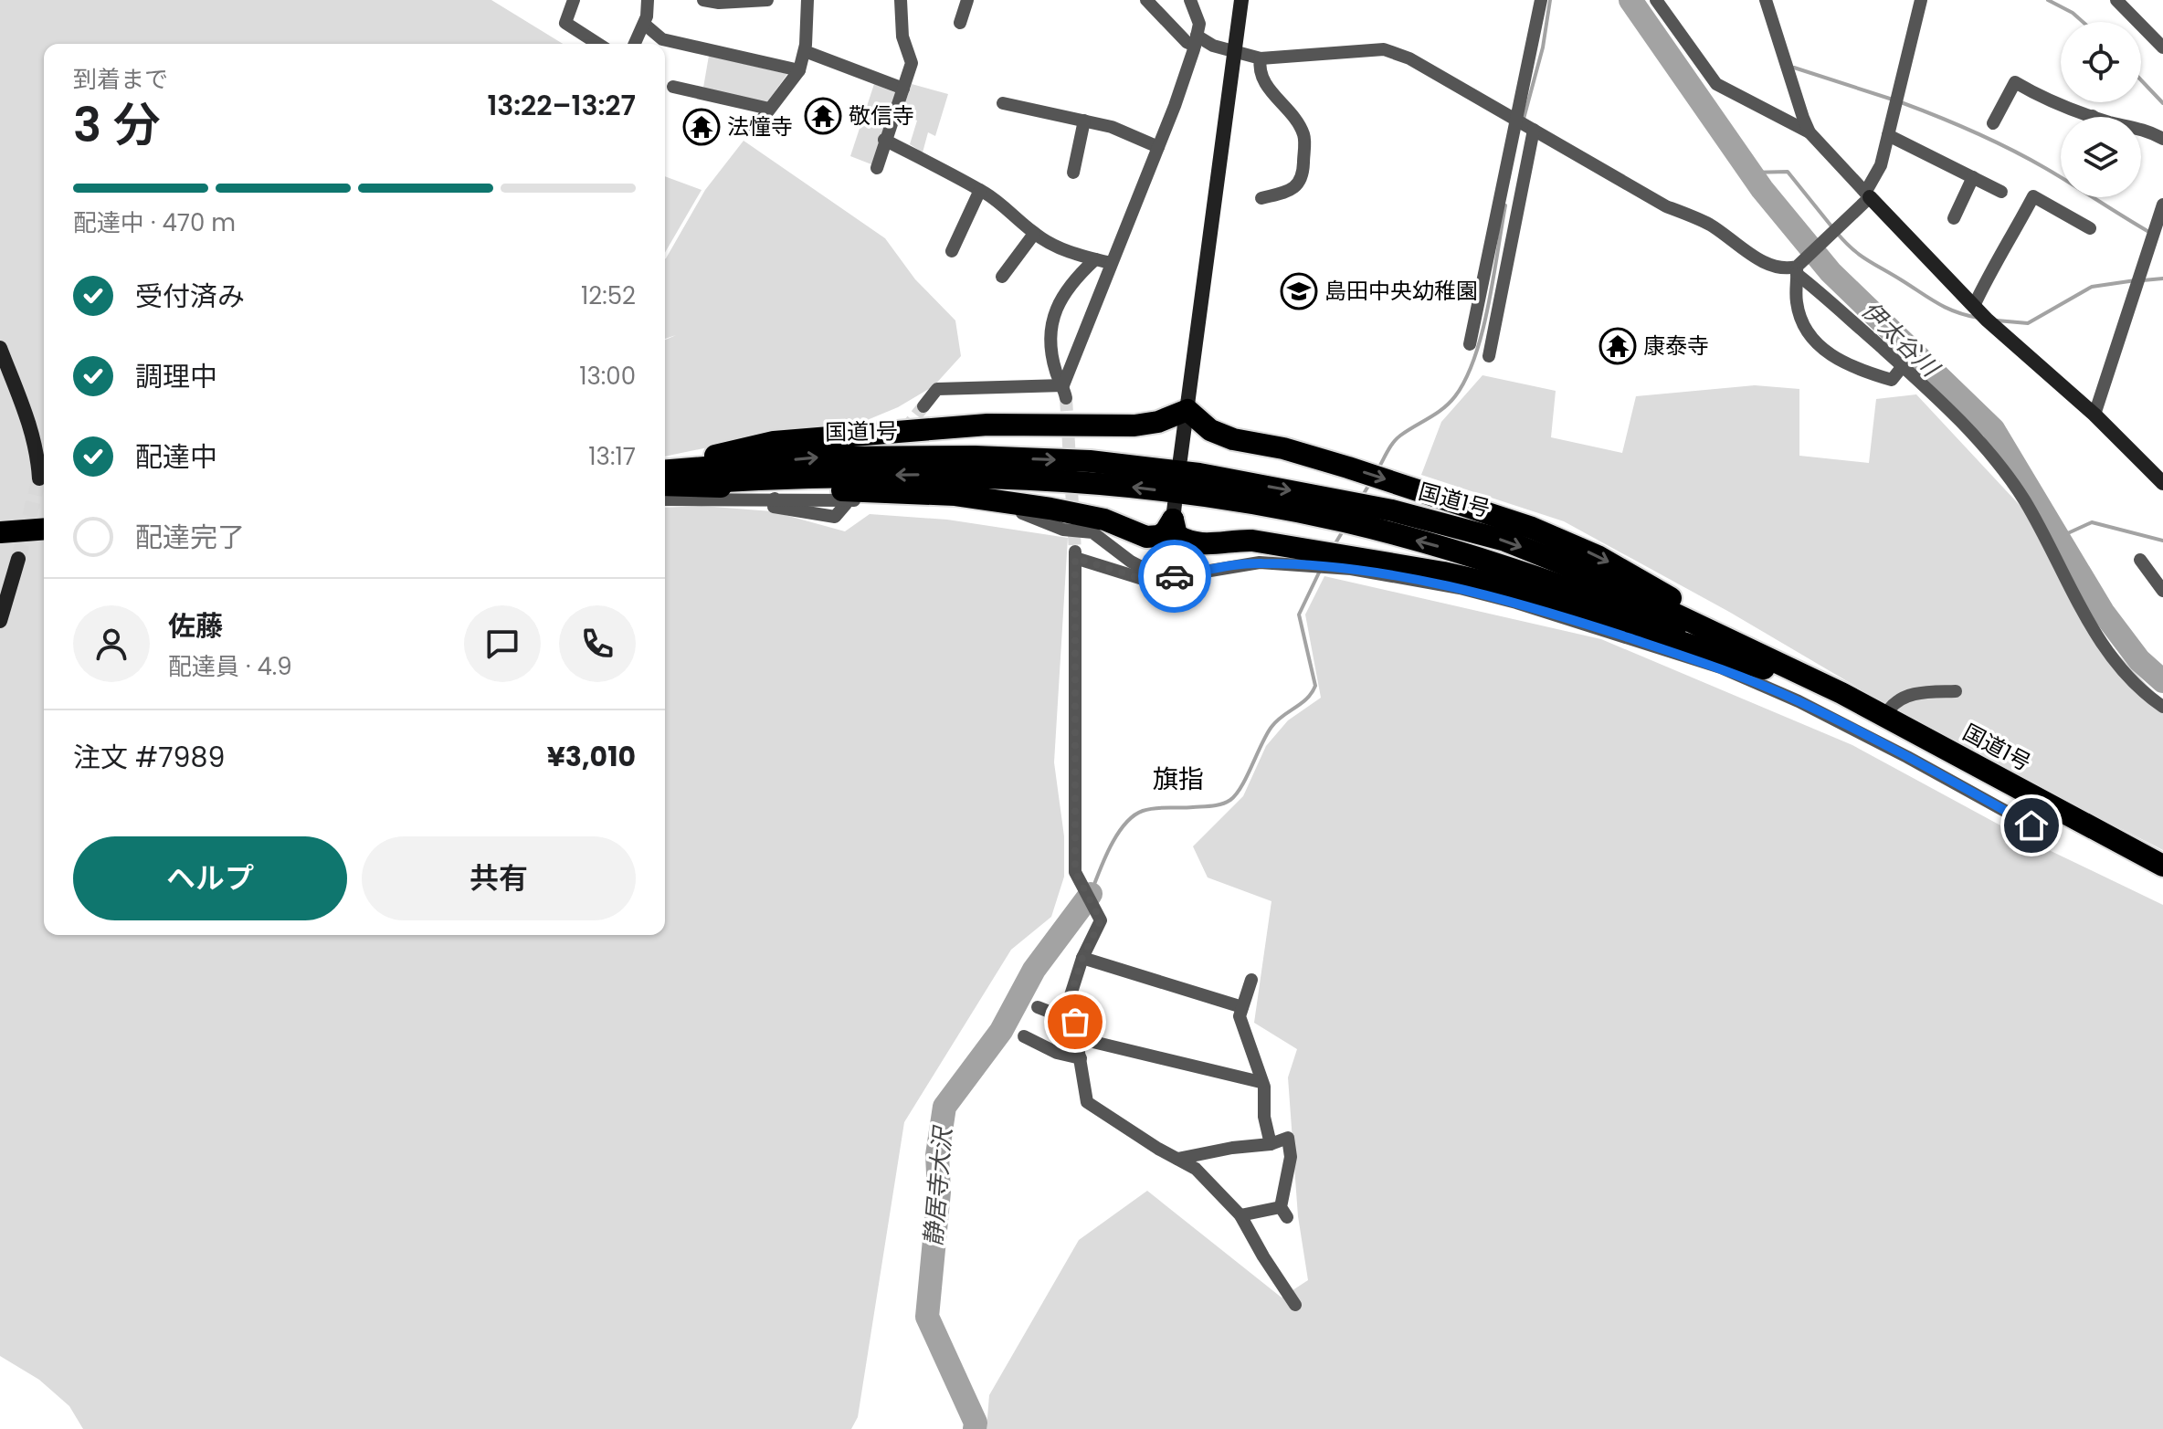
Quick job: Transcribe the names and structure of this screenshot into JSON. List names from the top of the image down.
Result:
{
  "streets": {
    "highway": ["国道1号"]
  },
  "districts": ["旗指"],
  "water": ["伊太谷川", "静居寺大沢"],
  "places": {
    "temple": ["敬信寺", "法憧寺", "康泰寺"],
    "school or university": ["島田中央幼稚園"]
  },
  "page": {
    "heading": ["3 分", "到着まで", "13:22–13:27"],
    "panel": [
      "佐藤",
      "配達員 · 4.9",
      "注文 #7989",
      "¥3,010"
    ],
    "bar": "配達中 · 470 m",
    "list": [
      ["受付済み", "12:52"],
      ["調理中", "13:00"],
      ["配達中", "13:17"],
      "配達完了"
    ],
    "buttons": ["ヘルプ", "共有"]
  }
}
